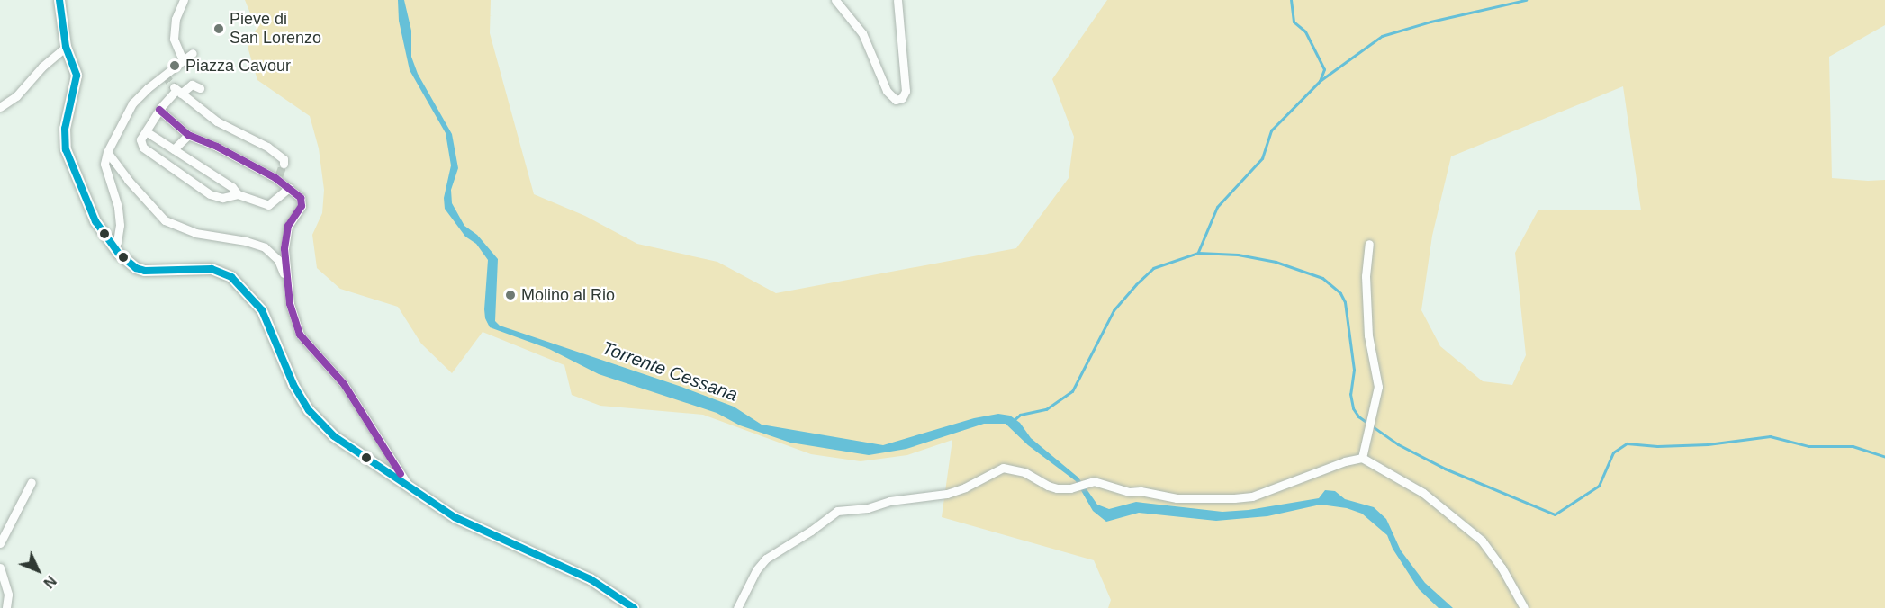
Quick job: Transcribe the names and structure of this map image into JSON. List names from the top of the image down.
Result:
{
  "water": ["Torrente Cessana"],
  "places": ["Pieve di San Lorenzo", "Piazza Cavour", "Molino al Rio"],
  "north": "bottom right"
}
